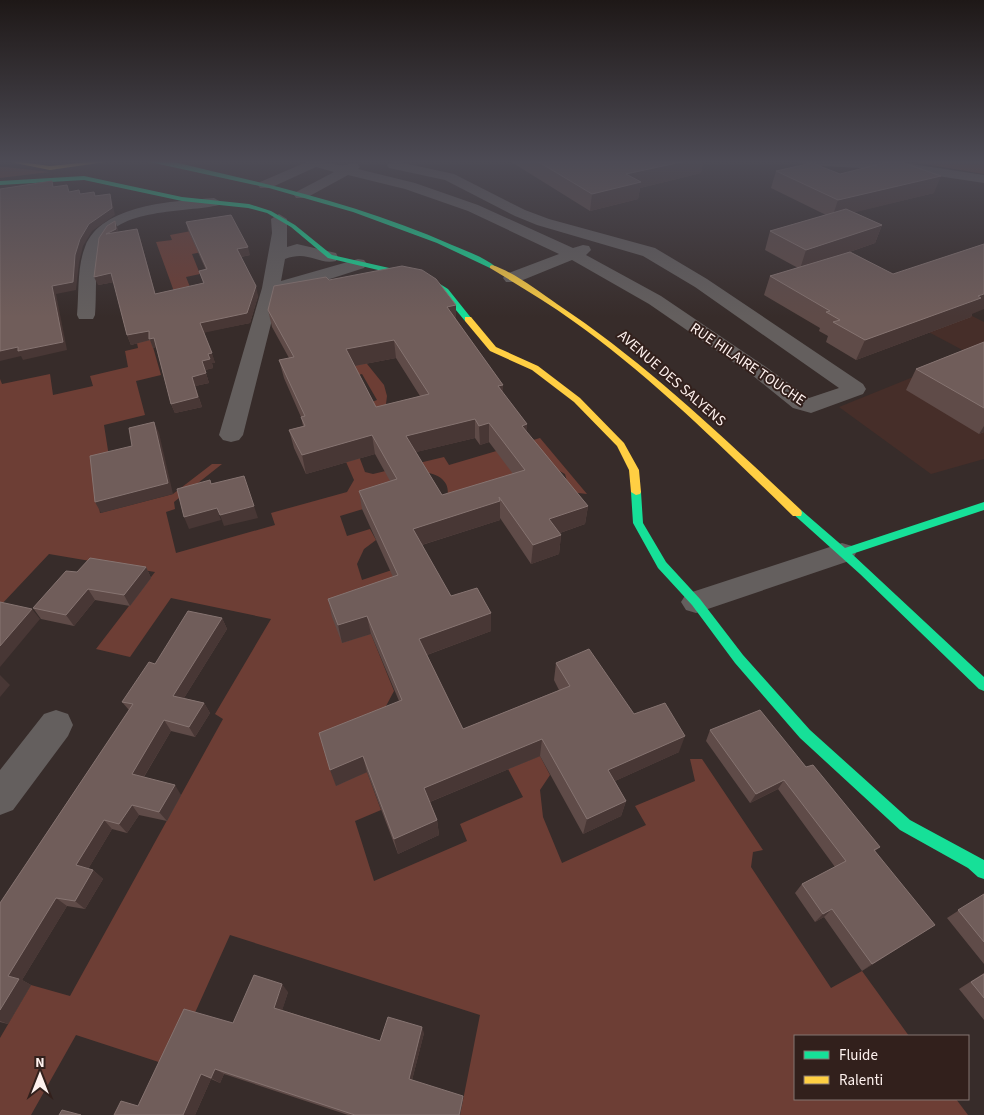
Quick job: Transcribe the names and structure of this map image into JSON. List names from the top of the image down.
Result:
{
  "streets": {
    "street": ["RUE HILAIRE TOUCHE", "AVENUE DES SALYENS"]
  },
  "legend": ["Fluide", "Ralenti"],
  "north": "top"
}
